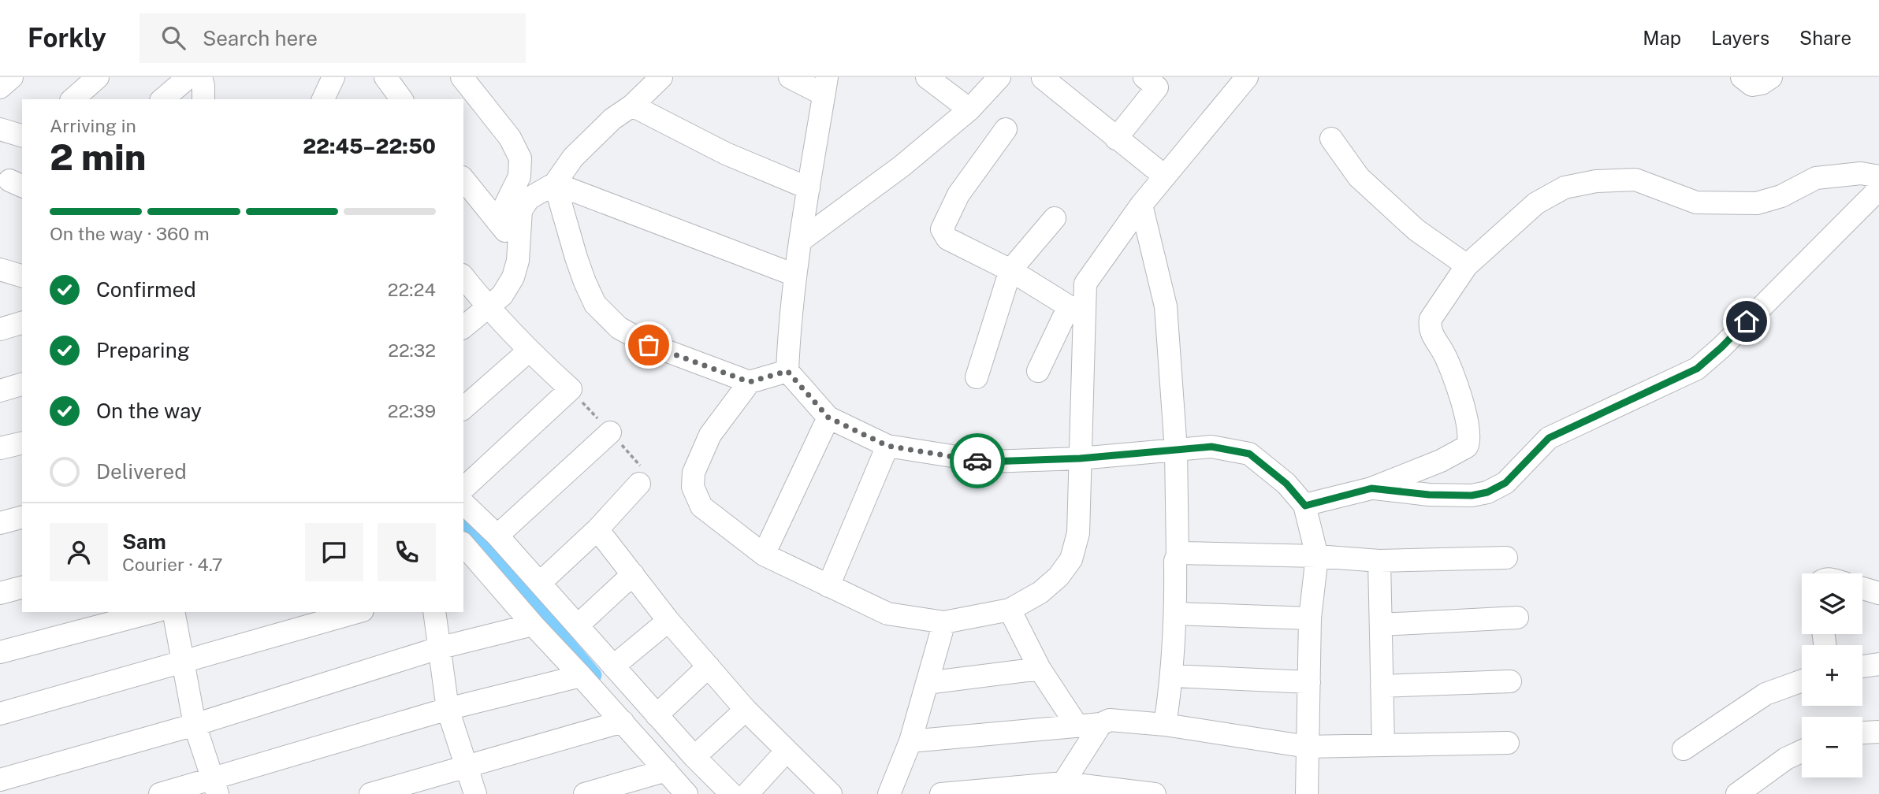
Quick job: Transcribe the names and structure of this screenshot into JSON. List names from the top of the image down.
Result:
{
  "page": {
    "header": "Forkly",
    "search": "Search here",
    "nav": ["Map", "Layers", "Share"],
    "heading": ["2 min", "Arriving in", "22:45–22:50"],
    "panel": ["Sam", "Courier · 4.7"],
    "bar": "On the way · 360 m",
    "list": [
      ["Confirmed", "22:24"],
      ["Preparing", "22:32"],
      ["On the way", "22:39"],
      "Delivered"
    ],
    "map_buttons": ["+", "−"]
  }
}
